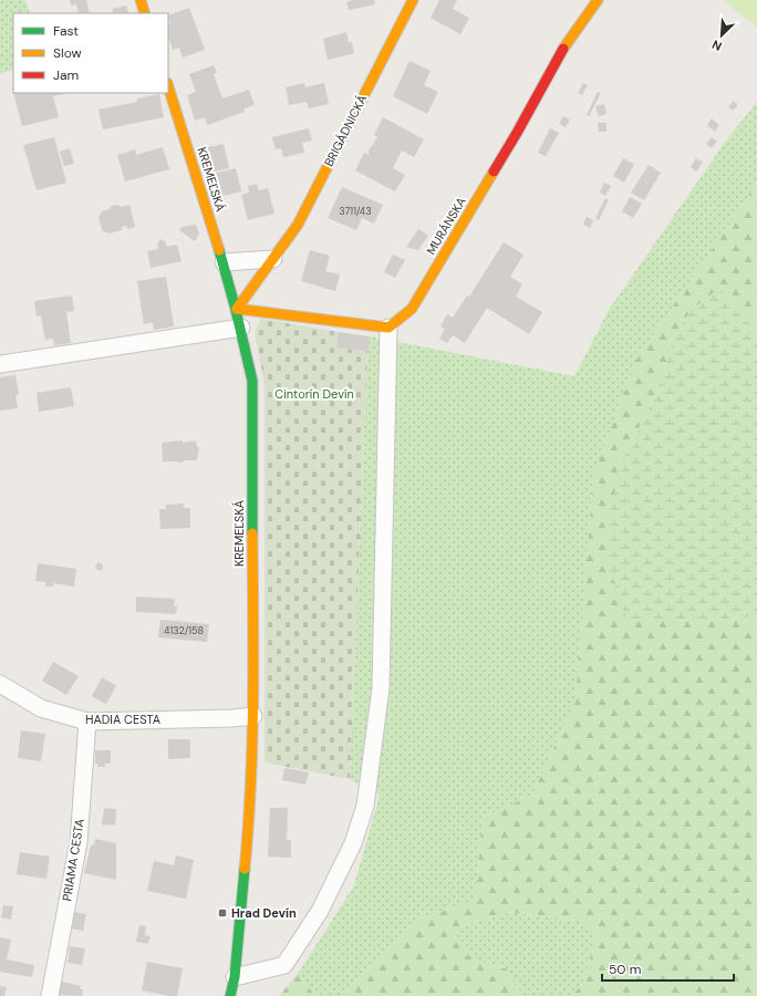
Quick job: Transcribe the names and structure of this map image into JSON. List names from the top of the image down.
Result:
{
  "streets": {
    "street": [
      "BRIGÁDNICKÁ",
      "KREMEĽSKÁ",
      "MURÁNSKA",
      "HADIA CESTA",
      "PRIAMA CESTA"
    ]
  },
  "crossings": [
    ["BRIGÁDNICKÁ", "KREMEĽSKÁ"],
    ["KREMEĽSKÁ", "HADIA CESTA"],
    ["HADIA CESTA", "PRIAMA CESTA"]
  ],
  "parks": ["Cintorín Devín"],
  "places": {
    "transit": ["Hrad Devín"]
  },
  "house_numbers": ["3711/43", "4132/158"],
  "legend": ["Fast", "Slow", "Jam"],
  "scale_bar": "50 m",
  "north": "bottom left"
}
